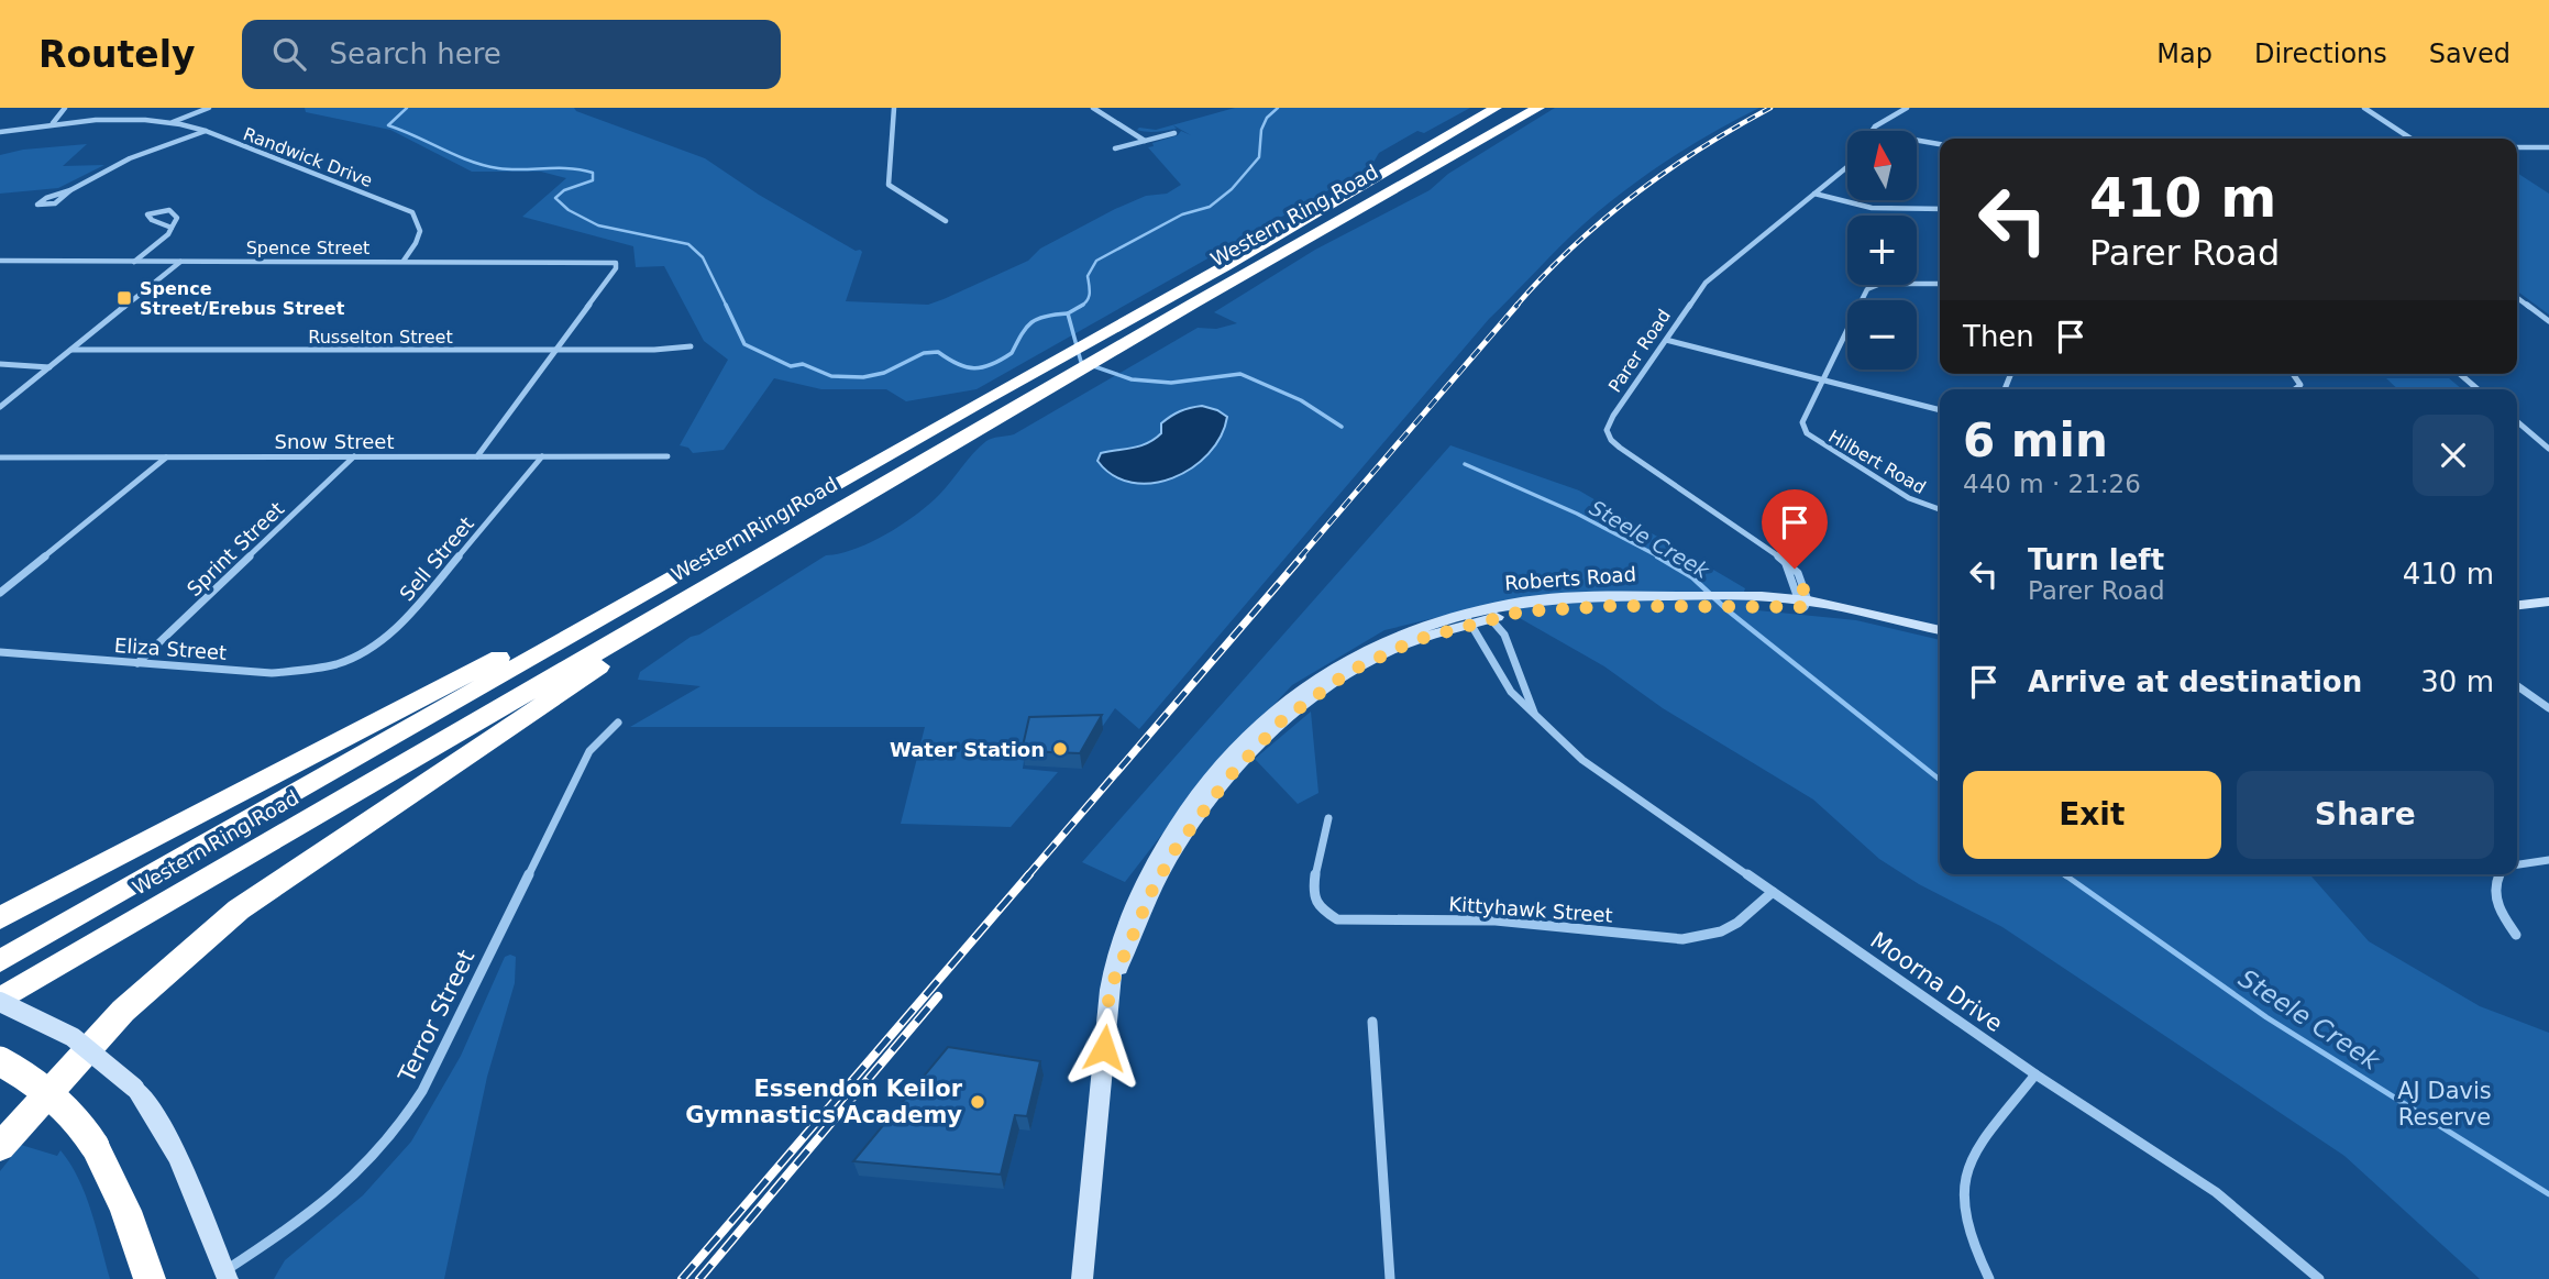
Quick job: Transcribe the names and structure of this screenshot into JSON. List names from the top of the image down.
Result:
{
  "streets": {
    "highway": ["Western Ring Road"],
    "street": [
      "Randwick Drive",
      "Spence Street",
      "Russelton Street",
      "Parer Road",
      "Snow Street",
      "Hilbert Road",
      "Sprint Street",
      "Sell Street",
      "Roberts Road",
      "Eliza Street",
      "Kittyhawk Street",
      "Moorna Drive",
      "Terror Street"
    ]
  },
  "crossings": [
    ["Randwick Drive", "Spence Street"],
    ["Spence Street", "Russelton Street"],
    ["Parer Road", "Roberts Road"],
    ["Snow Street", "Sprint Street"],
    ["Snow Street", "Sell Street"],
    ["Sprint Street", "Eliza Street"],
    ["Sell Street", "Eliza Street"],
    ["Roberts Road", "Moorna Drive"],
    ["Kittyhawk Street", "Moorna Drive"]
  ],
  "water": ["Steele Creek"],
  "parks": ["AJ Davis Reserve"],
  "places": {
    "transit": ["Spence Street/Erebus Street"],
    "other": ["Water Station", "Essendon Keilor Gymnastics Academy"]
  },
  "north": "top",
  "page": {
    "header": "Routely",
    "search": "Search here",
    "nav": ["Map", "Directions", "Saved"],
    "map_buttons": ["+", "−"],
    "turn": ["410 m", "Parer Road"],
    "then": "Then",
    "heading": ["6 min", "440 m · 21:26"],
    "list": [
      {
        "name": "Turn left",
        "note": "Parer Road",
        "value": "410 m"
      },
      {
        "name": "Arrive at destination",
        "value": "30 m"
      }
    ],
    "buttons": ["Exit", "Share"]
  }
}
